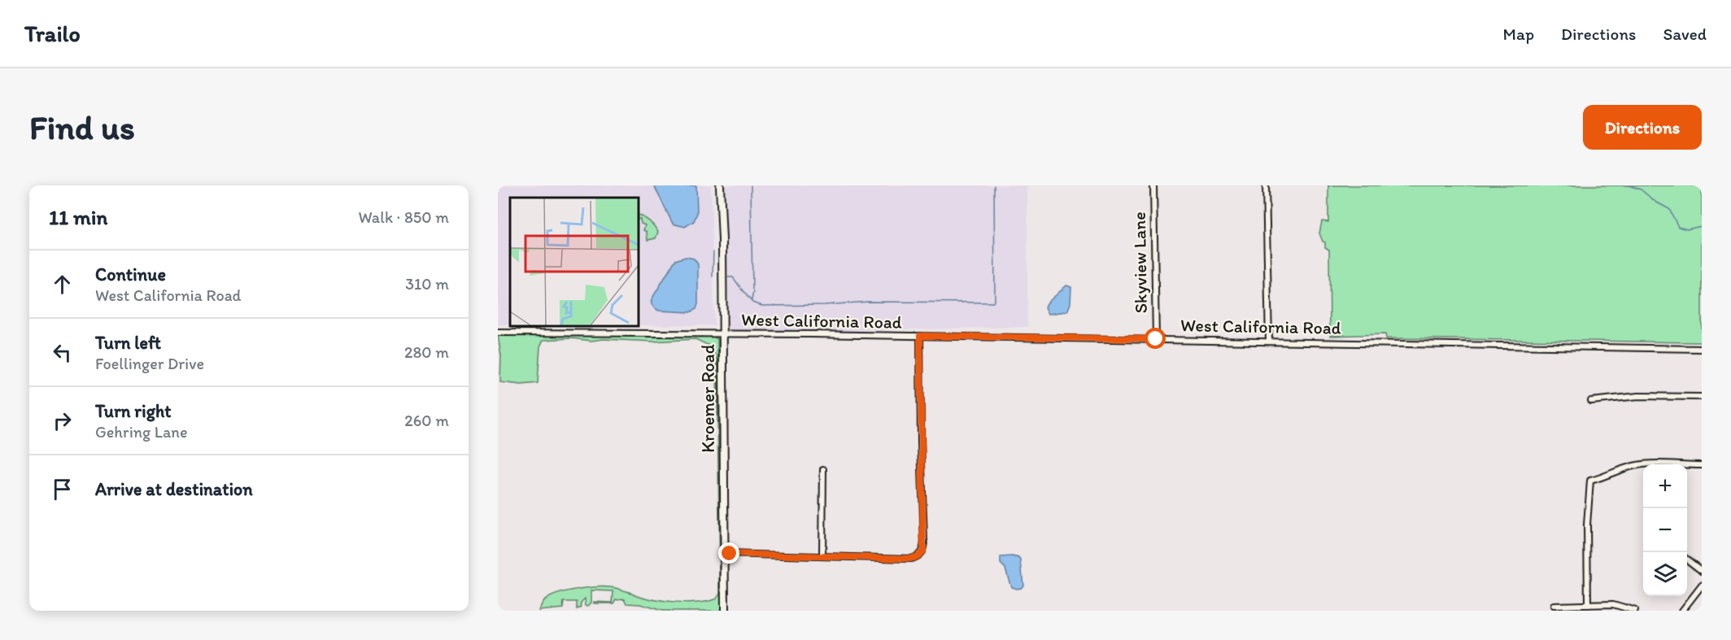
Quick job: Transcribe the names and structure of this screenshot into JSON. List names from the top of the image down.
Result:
{
  "streets": {
    "street": ["Skyview Lane", "West California Road", "Kroemer Road"]
  },
  "crossings": [
    ["Skyview Lane", "West California Road"],
    ["West California Road", "Kroemer Road"]
  ],
  "page": {
    "header": "Trailo",
    "nav": ["Map", "Directions", "Saved"],
    "buttons": "Directions",
    "title": "Find us",
    "heading": ["11 min", "Walk · 850 m"],
    "list": [
      ["Continue", "West California Road", "310 m"],
      ["Turn left", "Foellinger Drive", "280 m"],
      ["Turn right", "Gehring Lane", "260 m"],
      "Arrive at destination"
    ],
    "map_buttons": ["+", "−"]
  }
}
